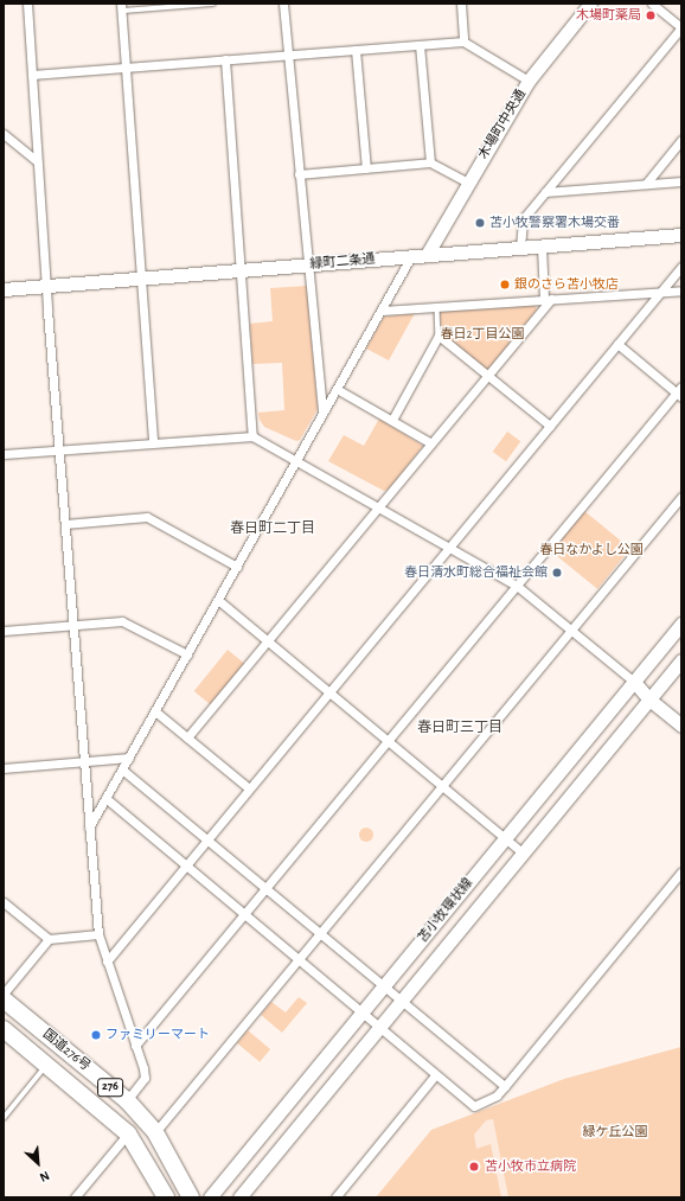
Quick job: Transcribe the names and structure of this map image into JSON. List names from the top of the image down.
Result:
{
  "streets": {
    "highway": ["国道276号", "276"],
    "main road": ["木場町中央通", "緑町二条通", "苫小牧環状線"]
  },
  "crossings": [
    ["木場町中央通", "緑町二条通"]
  ],
  "districts": ["春日町二丁目", "春日町三丁目"],
  "parks": ["春日2丁目公園", "春日なかよし公園", "緑ケ丘公園"],
  "places": [
    "木場町薬局",
    "苫小牧警察署木場交番",
    "銀のさら苫小牧店",
    "春日清水町総合福祉会館",
    "ファミリーマート",
    "苫小牧市立病院"
  ],
  "north": "bottom right"
}
